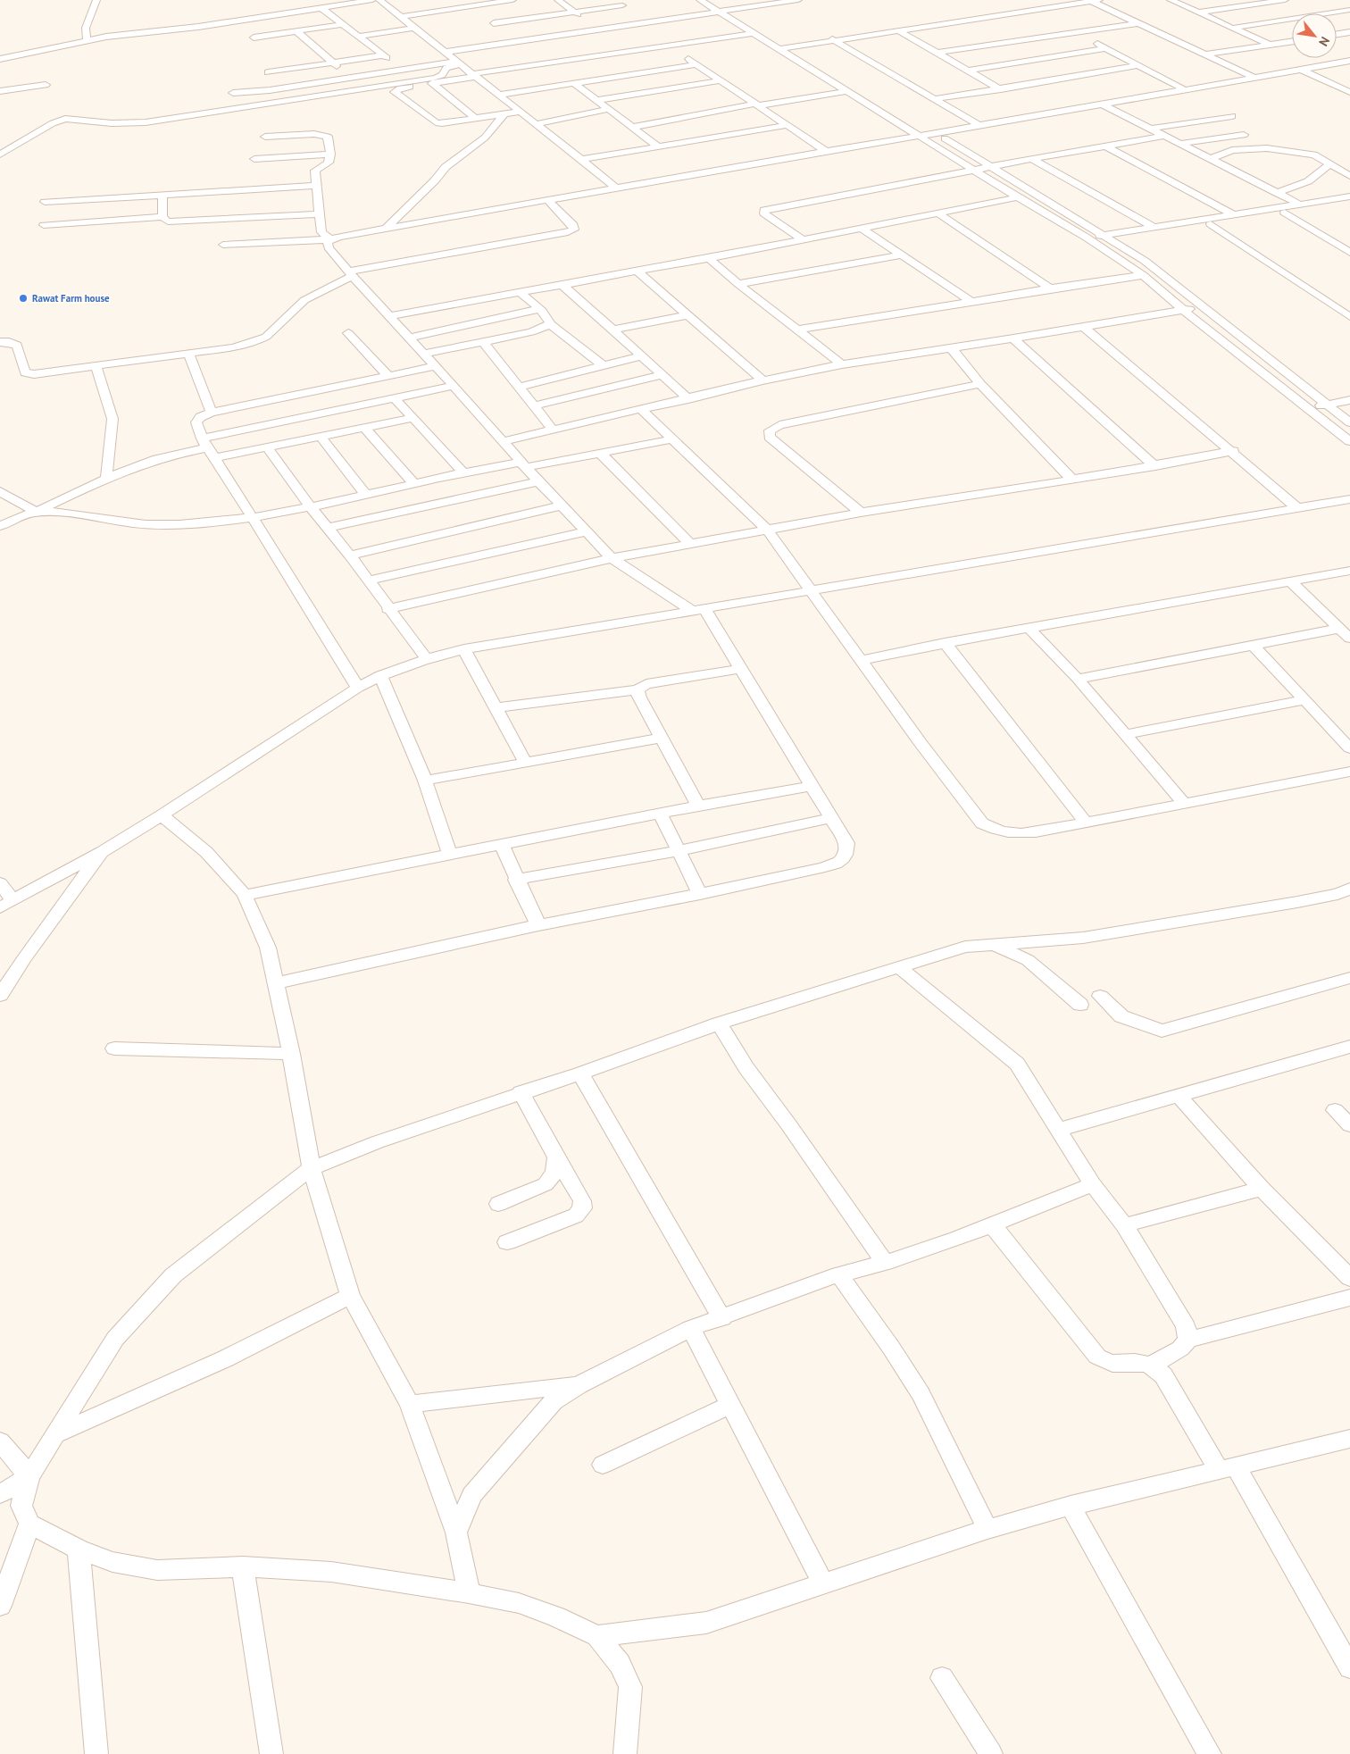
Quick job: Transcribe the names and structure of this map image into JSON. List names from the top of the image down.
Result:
{
  "places": ["Rawat Farm house"],
  "north": "bottom right"
}
